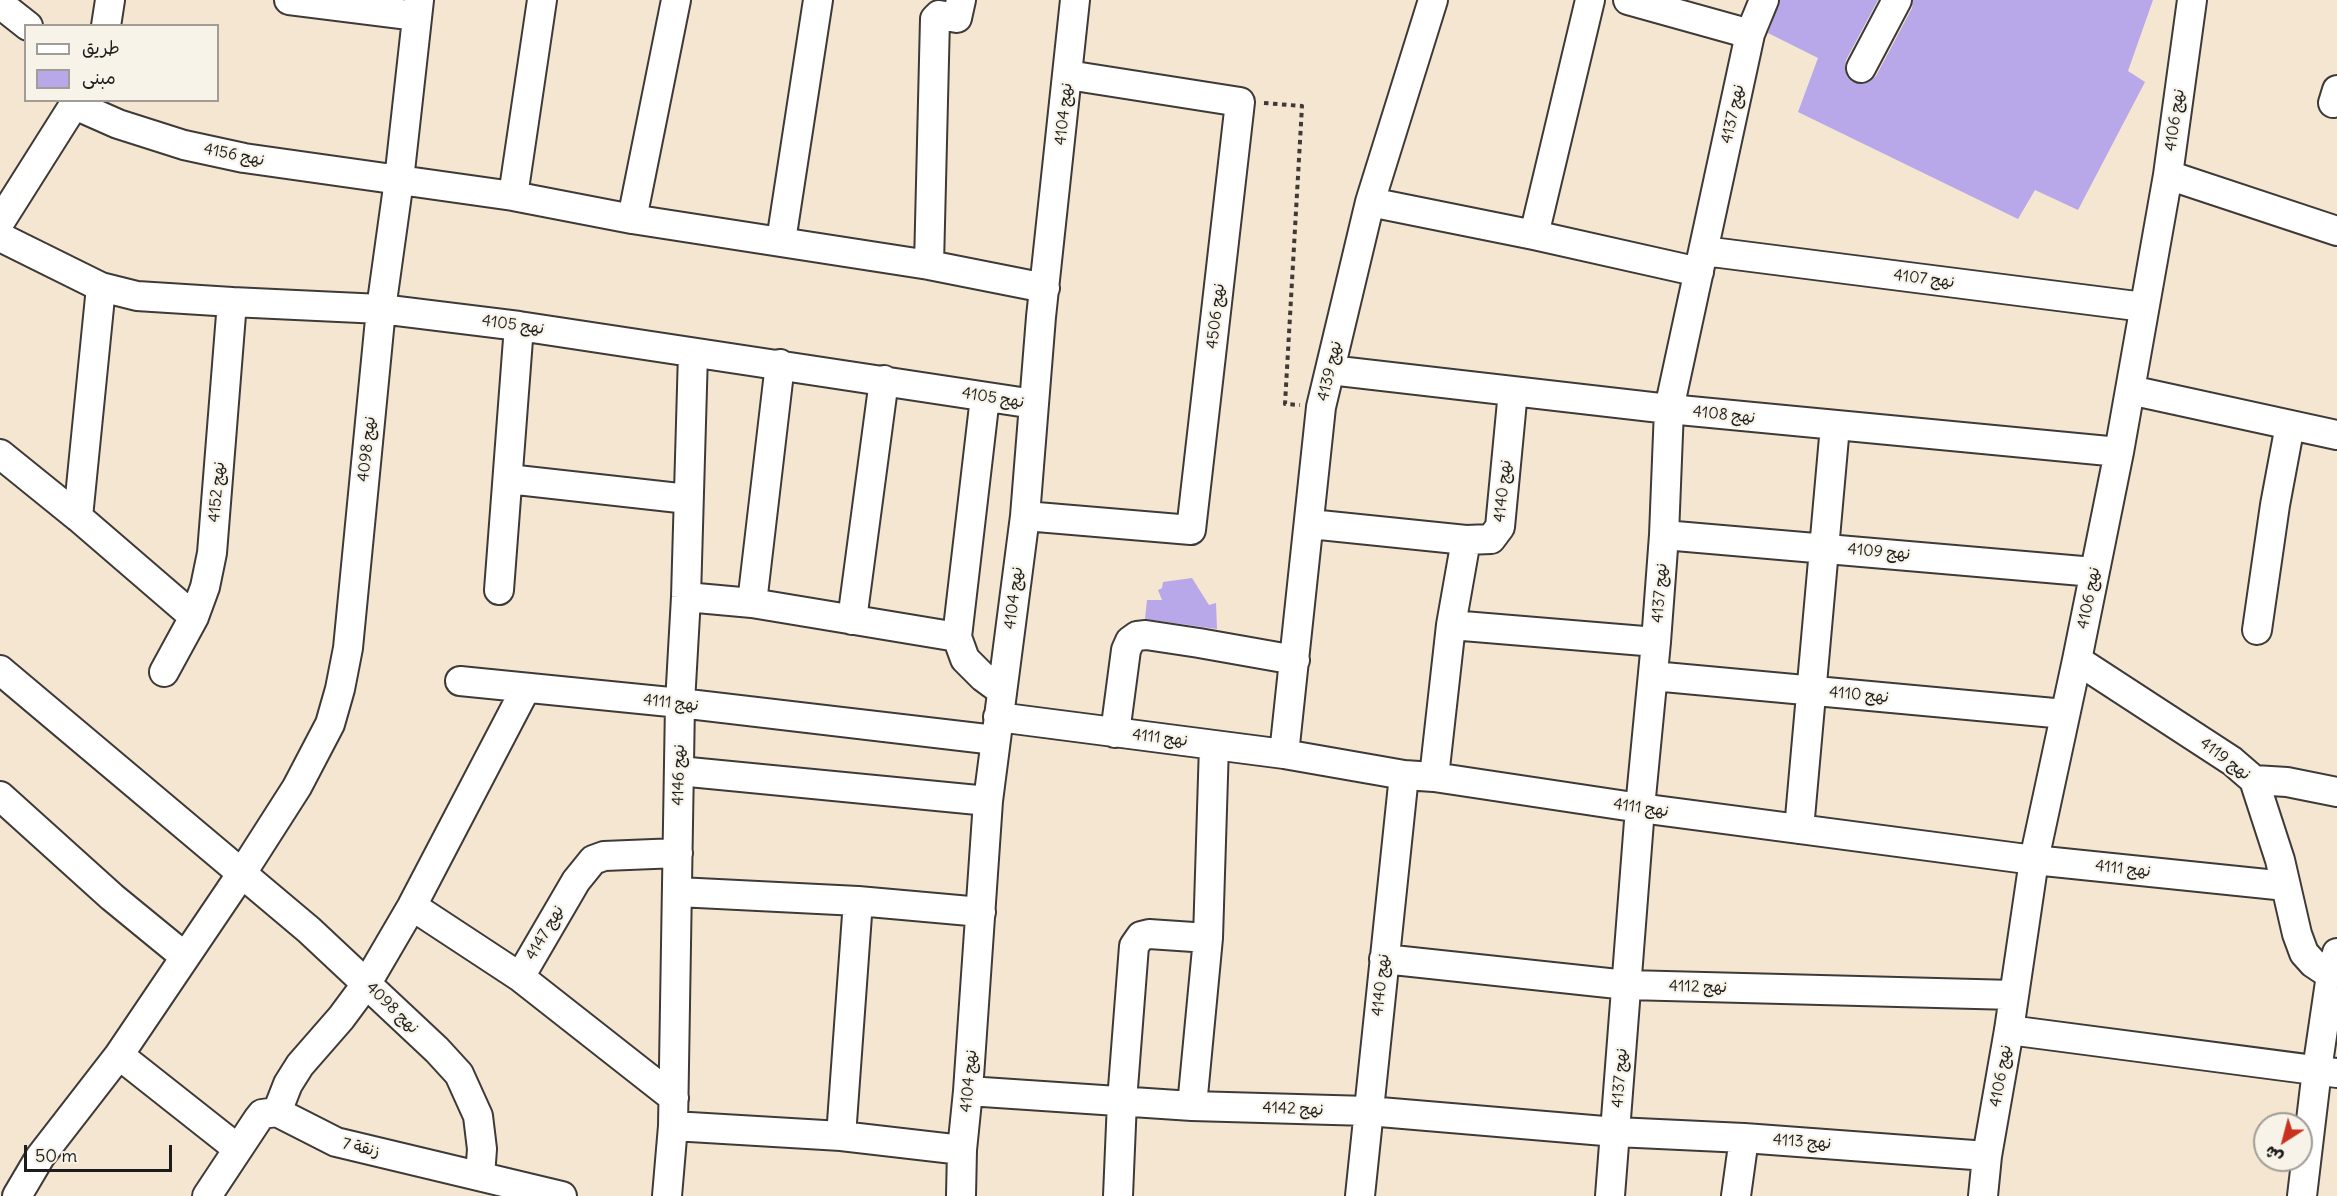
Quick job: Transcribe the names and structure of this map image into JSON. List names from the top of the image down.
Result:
{
  "streets": {
    "street": [
      "نهج 4104",
      "نهج 4137",
      "نهج 4106",
      "نهج 4156",
      "نهج 4107",
      "نهج 4506",
      "نهج 4105",
      "نهج 4139",
      "نهج 4108",
      "نهج 4098",
      "نهج 4140",
      "نهج 4152",
      "نهج 4109",
      "نهج 4110",
      "نهج 4111",
      "نهج 4119",
      "نهج 4146",
      "نهج 4147",
      "نهج 4112",
      "نهج 4142",
      "نهج 4113",
      "زنقة 7"
    ]
  },
  "crossings": [
    ["نهج 4104", "نهج 4156"],
    ["نهج 4104", "نهج 4506"],
    ["نهج 4104", "نهج 4105"],
    ["نهج 4104", "نهج 4111"],
    ["نهج 4104", "نهج 4142"],
    ["نهج 4137", "نهج 4107"],
    ["نهج 4137", "نهج 4108"],
    ["نهج 4137", "نهج 4109"],
    ["نهج 4137", "نهج 4110"],
    ["نهج 4137", "نهج 4111"],
    ["نهج 4137", "نهج 4112"],
    ["نهج 4137", "نهج 4142"],
    ["نهج 4137", "نهج 4113"],
    ["نهج 4106", "نهج 4107"],
    ["نهج 4106", "نهج 4108"],
    ["نهج 4106", "نهج 4109"],
    ["نهج 4106", "نهج 4110"],
    ["نهج 4106", "نهج 4111"],
    ["نهج 4106", "نهج 4119"],
    ["نهج 4106", "نهج 4112"],
    ["نهج 4106", "نهج 4113"],
    ["نهج 4156", "نهج 4098"],
    ["نهج 4107", "نهج 4139"],
    ["نهج 4105", "نهج 4098"],
    ["نهج 4105", "نهج 4152"],
    ["نهج 4105", "نهج 4146"],
    ["نهج 4139", "نهج 4108"],
    ["نهج 4139", "نهج 4111"],
    ["نهج 4108", "نهج 4140"],
    ["نهج 4098", "زنقة 7"],
    ["نهج 4140", "نهج 4111"],
    ["نهج 4140", "نهج 4112"],
    ["نهج 4140", "نهج 4142"],
    ["نهج 4111", "نهج 4119"],
    ["نهج 4111", "نهج 4146"],
    ["نهج 4146", "نهج 4147"],
    ["نهج 4142", "نهج 4113"]
  ],
  "legend": ["طريق", "مبنى"],
  "scale_bar": "50 m",
  "north": "bottom left"
}
